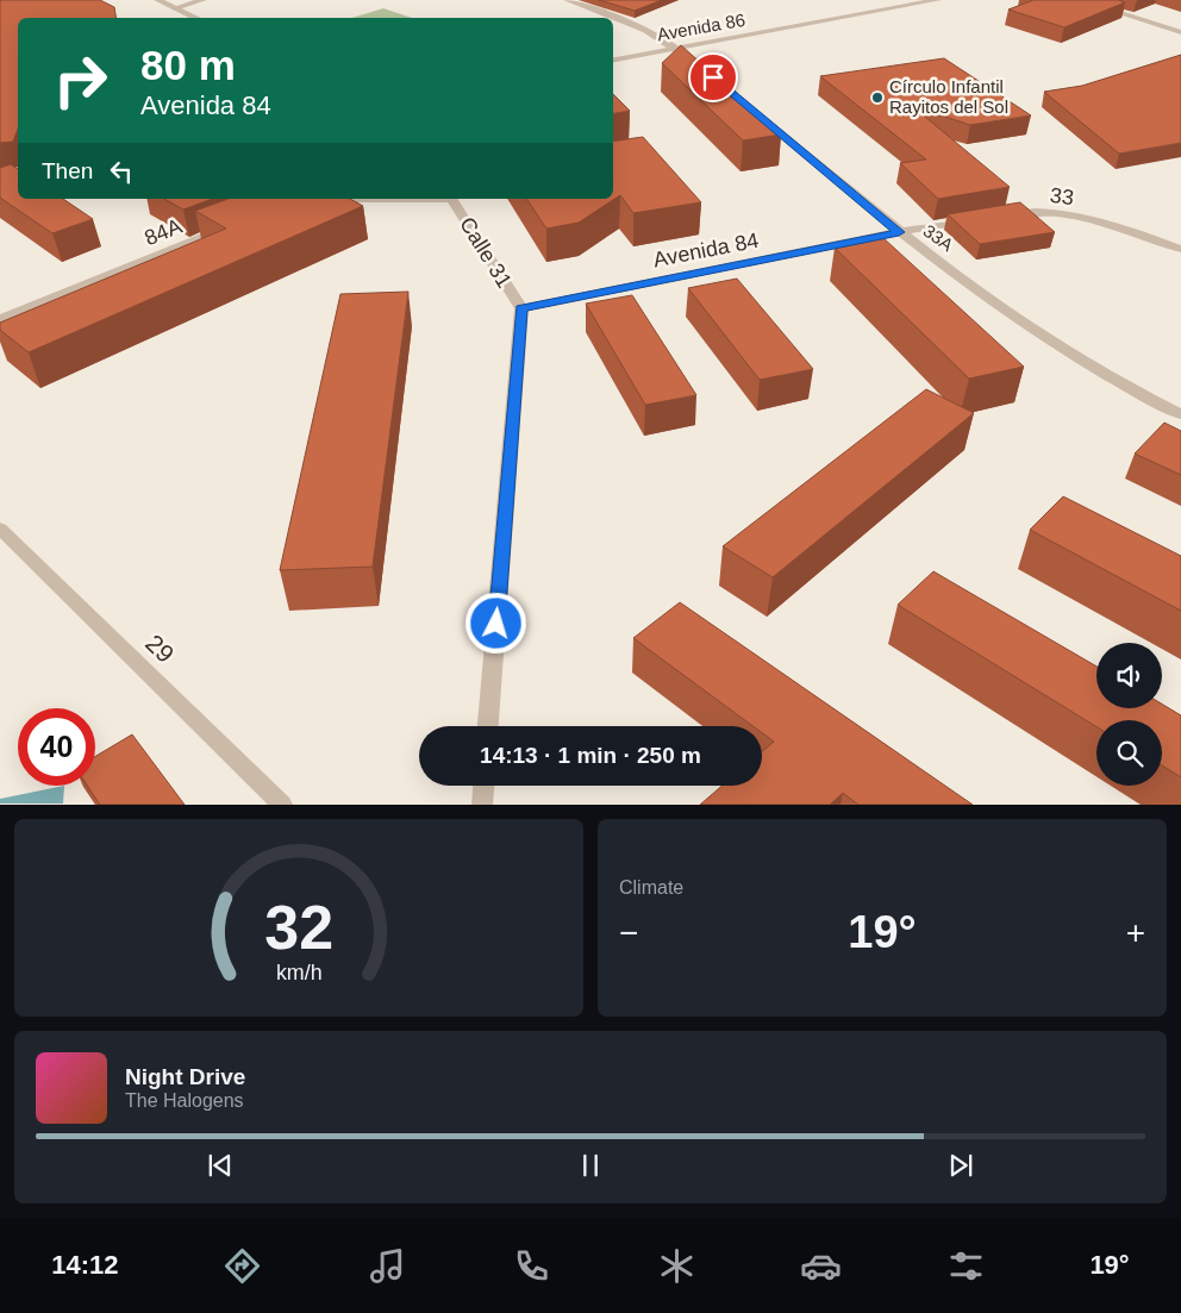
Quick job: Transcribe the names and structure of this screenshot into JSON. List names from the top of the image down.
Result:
{
  "streets": {
    "street": [
      "Avenida 86",
      "33",
      "84A",
      "33A",
      "Avenida 84",
      "Calle 31",
      "29"
    ]
  },
  "crossings": [
    ["33A", "Avenida 84"],
    ["Avenida 84", "Calle 31"]
  ],
  "places": ["Círculo Infantil Rayitos del Sol"],
  "page": {
    "turn": ["80 m", "Avenida 84"],
    "then": "Then",
    "limit": "40",
    "trip": "14:13 · 1 min · 250 m",
    "tile": "Climate",
    "heat": ["−", "19°", "+"],
    "song": ["Night Drive", "The Halogens"],
    "tabs": ["14:12", "19°"],
    "gauge": ["32", "km/h"]
  }
}
